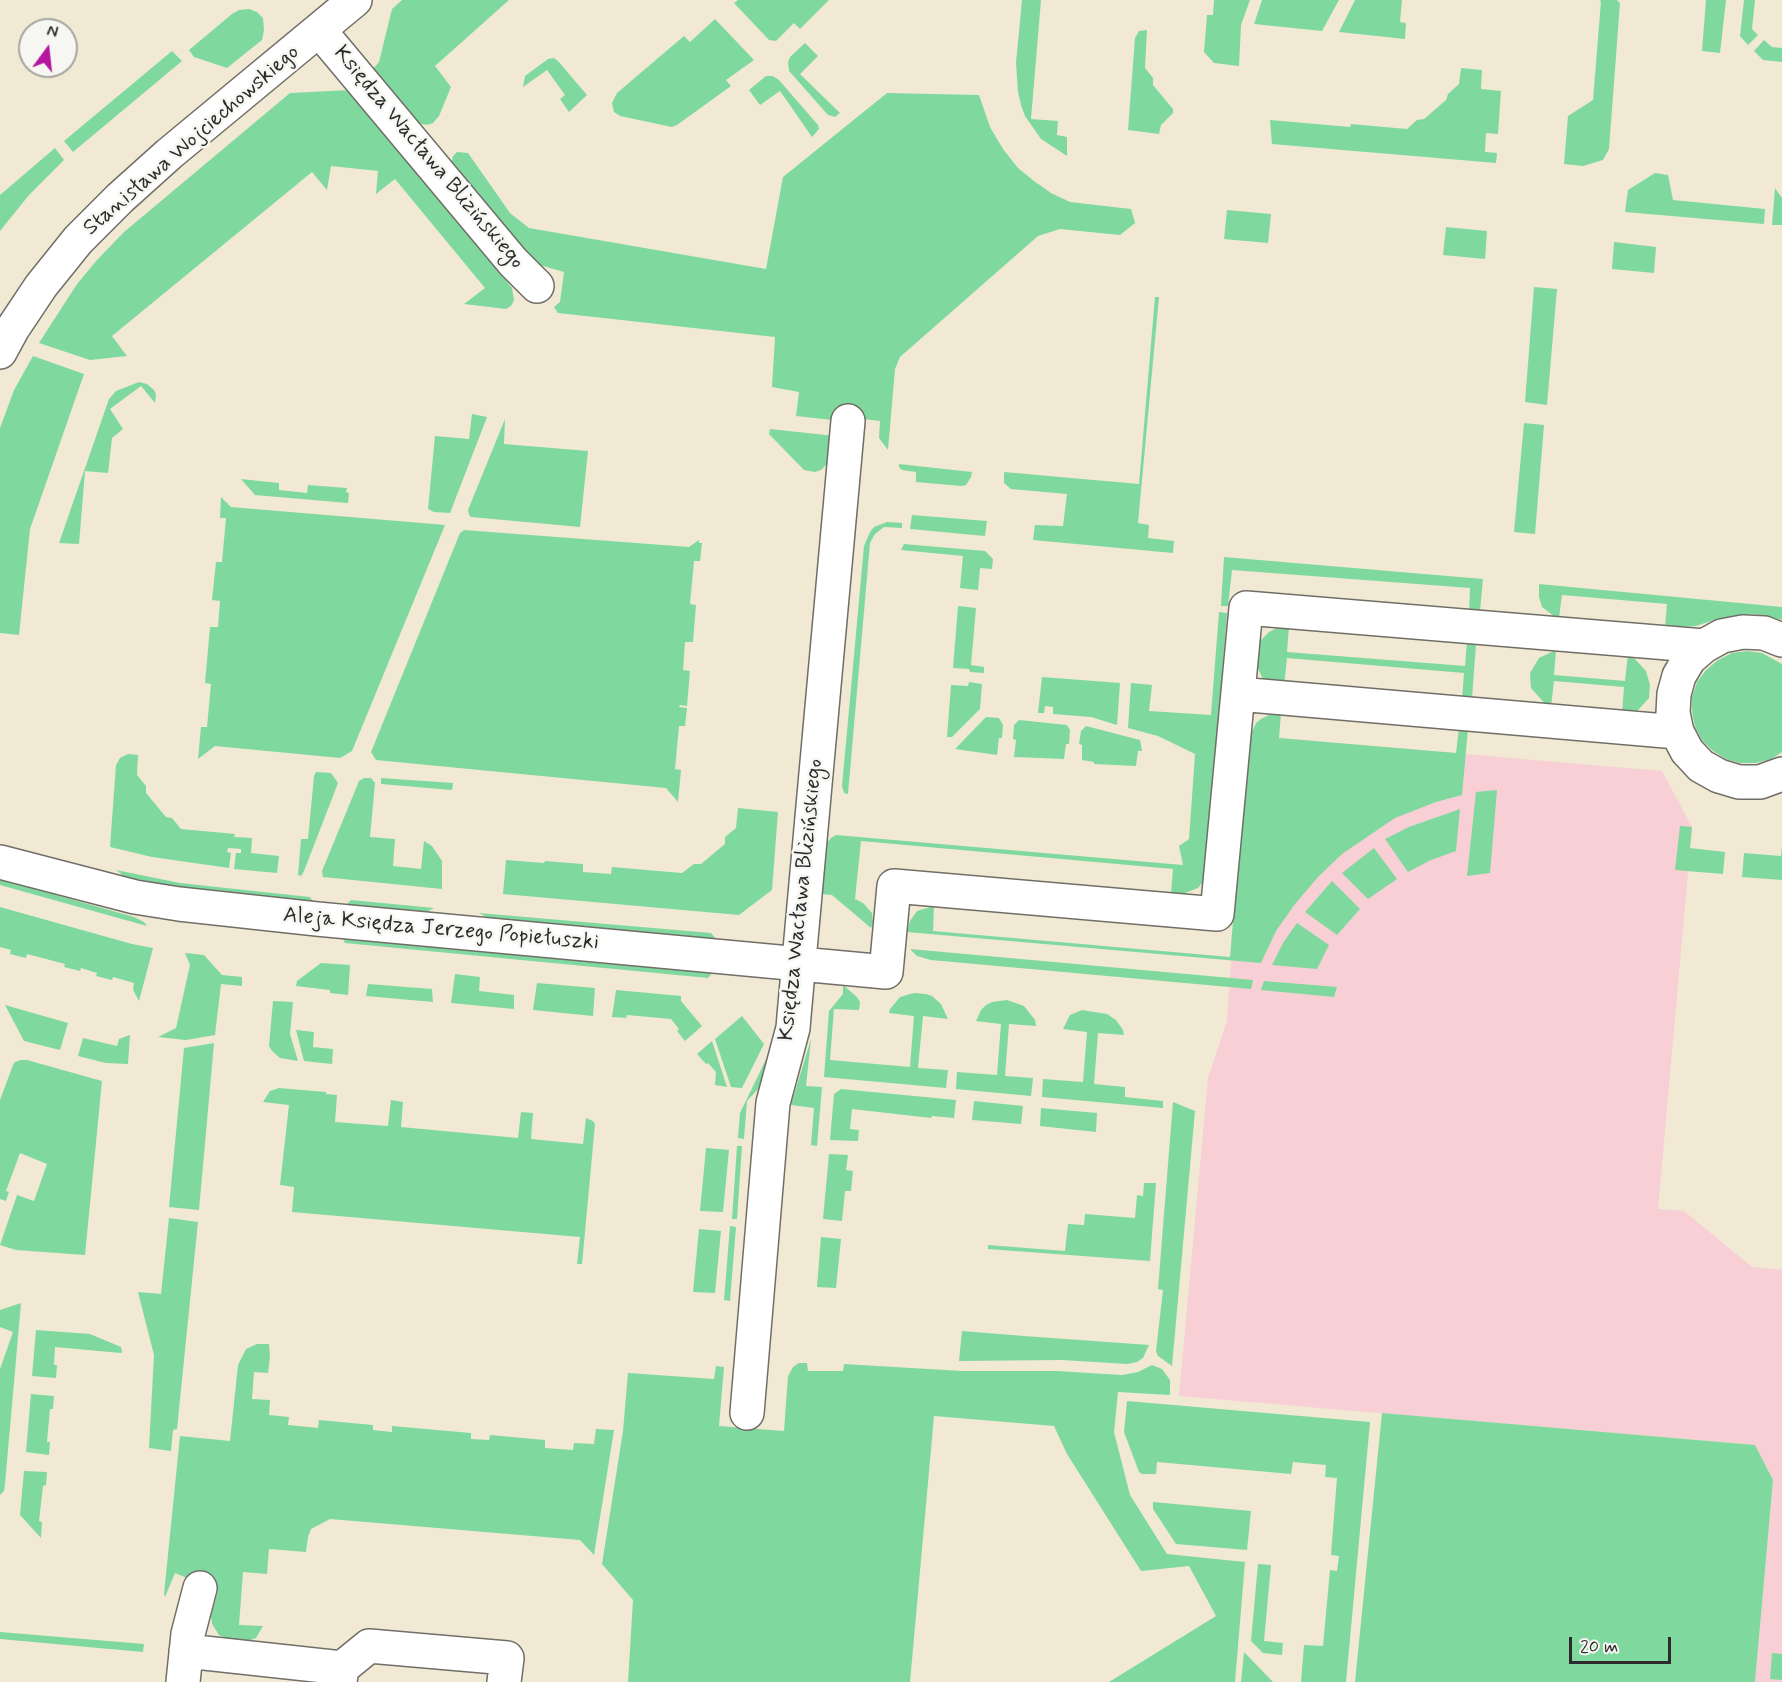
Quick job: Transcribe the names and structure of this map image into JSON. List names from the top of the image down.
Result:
{
  "streets": {
    "street": ["Stanisława Wojciechowskiego", "Księdza Wacława Blizińskiego", "Aleja Księdza Jerzego Popiełuszki"]
  },
  "crossings": [
    ["Stanisława Wojciechowskiego", "Księdza Wacława Blizińskiego"],
    ["Księdza Wacława Blizińskiego", "Aleja Księdza Jerzego Popiełuszki"]
  ],
  "scale_bar": "20 m",
  "north": "top"
}
